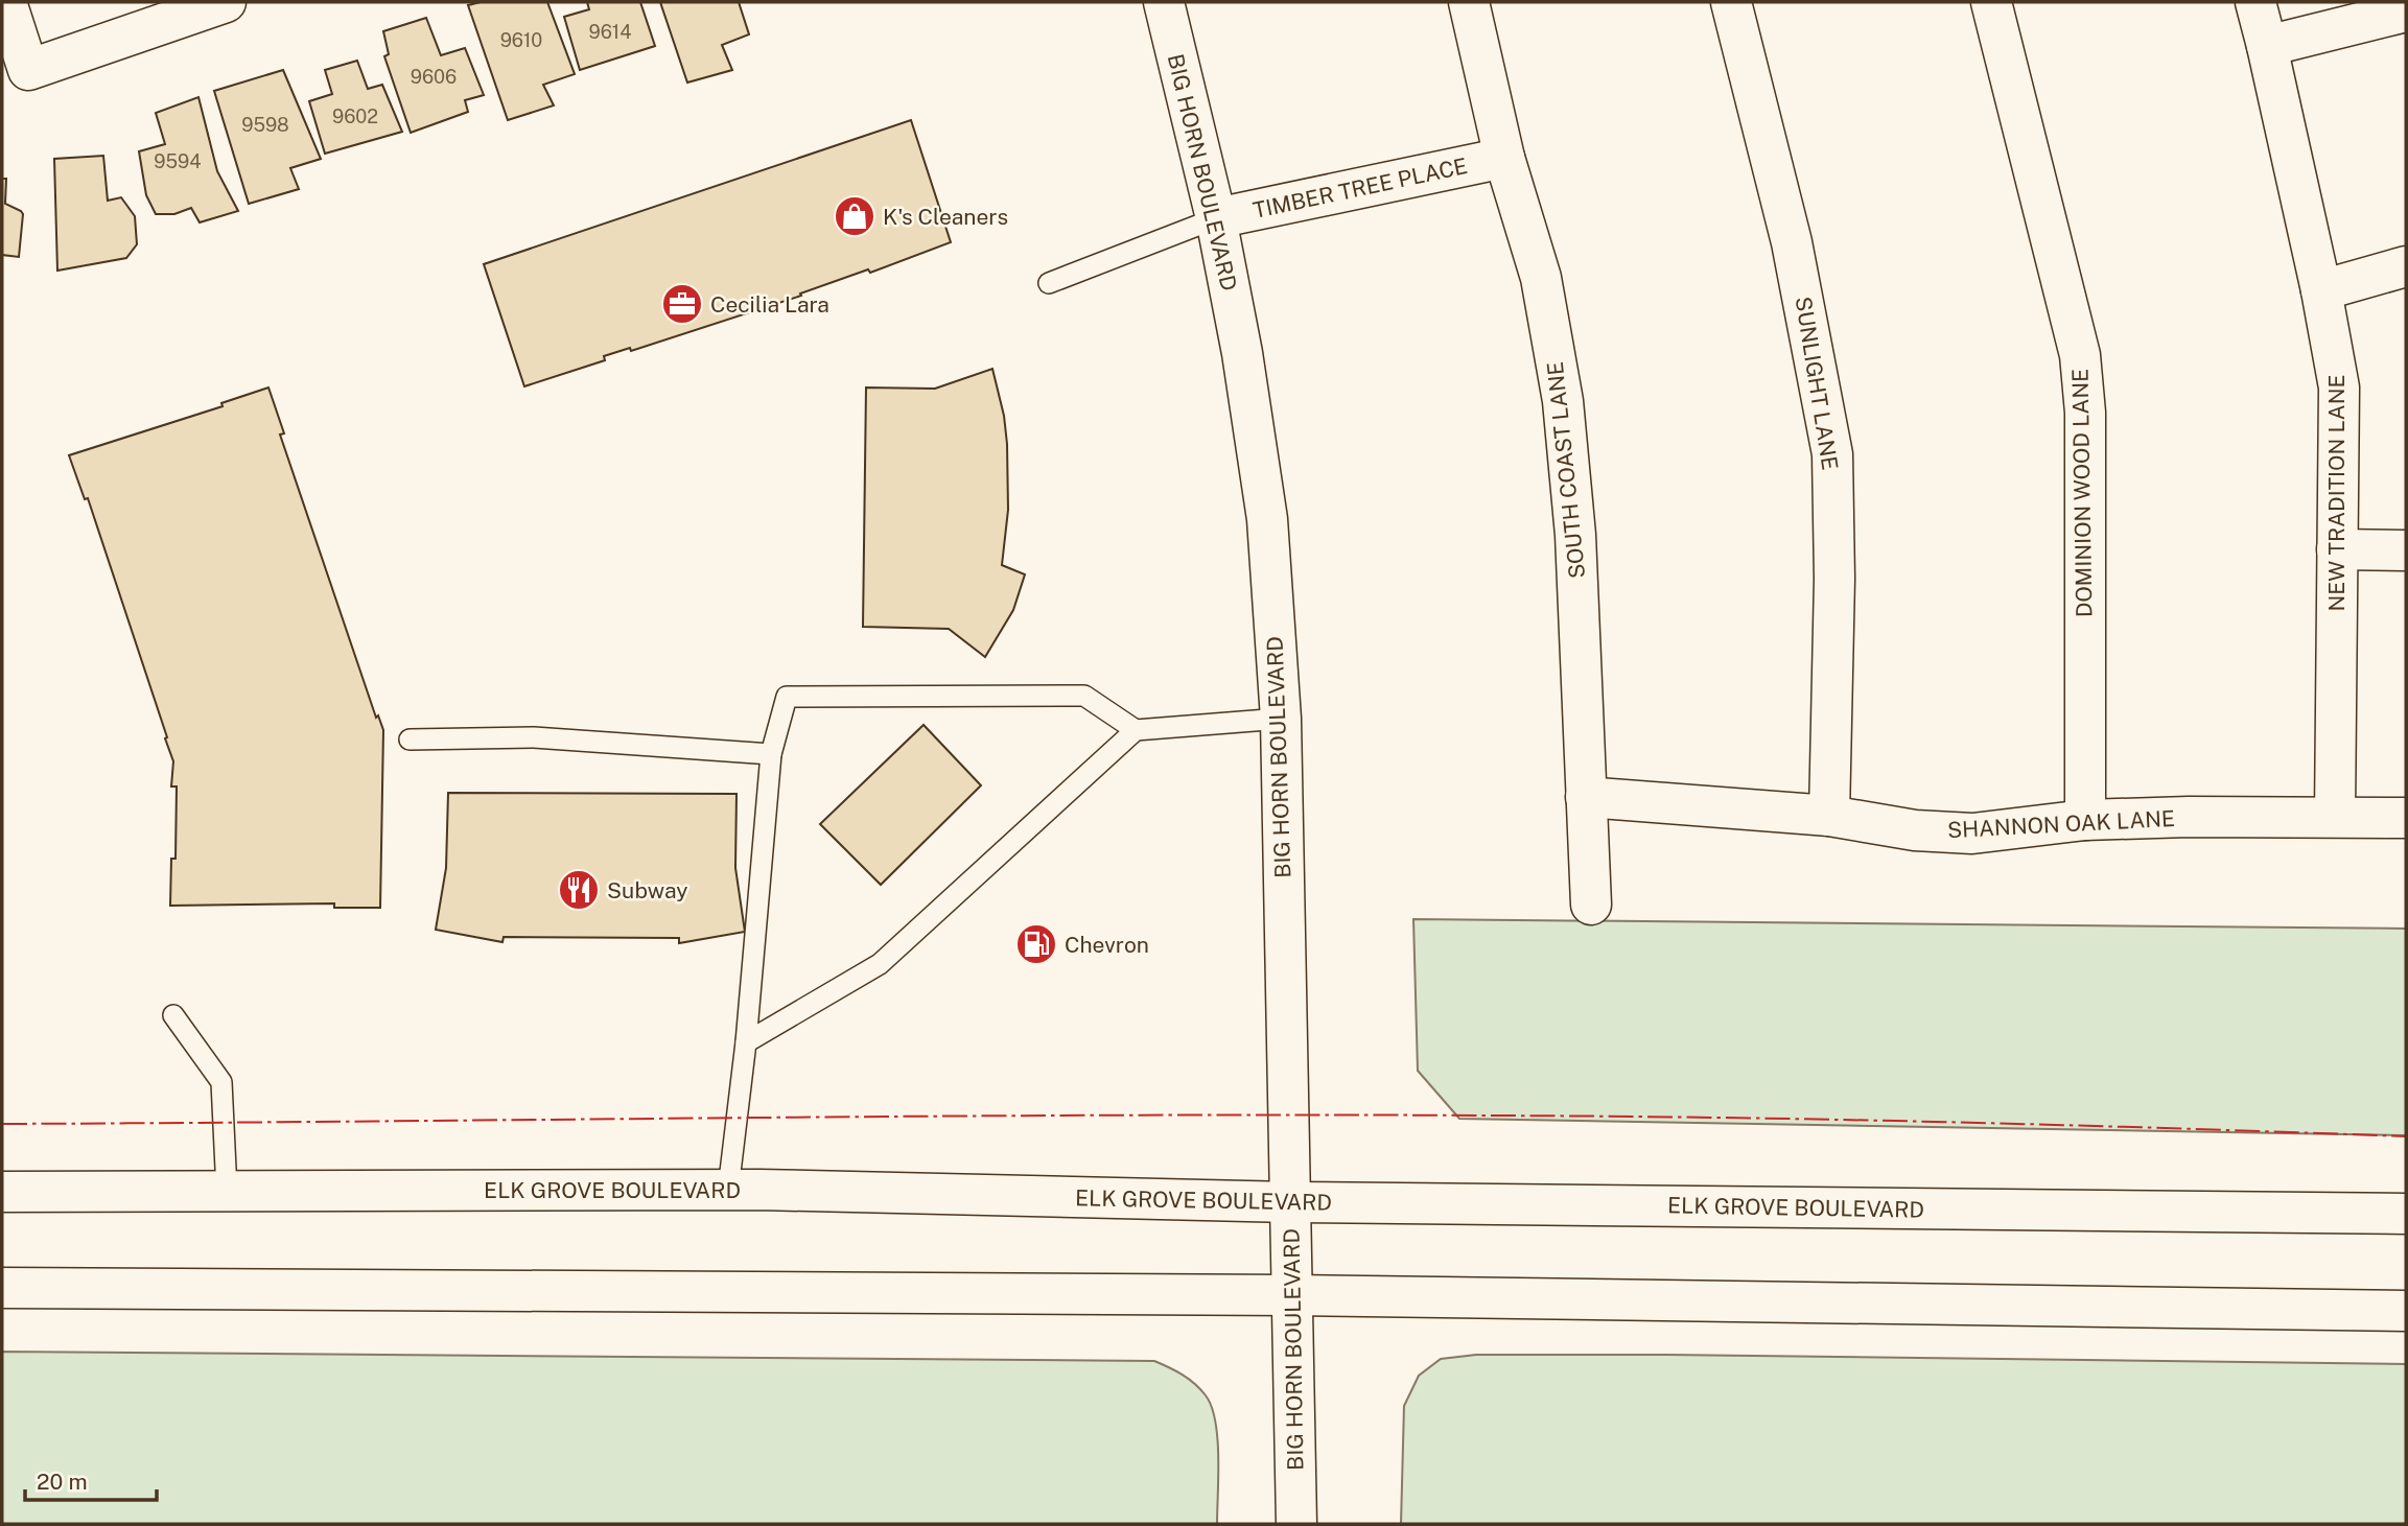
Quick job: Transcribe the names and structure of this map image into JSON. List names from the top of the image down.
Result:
{
  "streets": {
    "main road": [
      "BIG HORN BOULEVARD",
      "TIMBER TREE PLACE",
      "SUNLIGHT LANE",
      "SOUTH COAST LANE",
      "DOMINION WOOD LANE",
      "NEW TRADITION LANE",
      "SHANNON OAK LANE",
      "ELK GROVE BOULEVARD"
    ]
  },
  "crossings": [
    ["BIG HORN BOULEVARD", "TIMBER TREE PLACE"],
    ["BIG HORN BOULEVARD", "ELK GROVE BOULEVARD"],
    ["TIMBER TREE PLACE", "SOUTH COAST LANE"],
    ["SUNLIGHT LANE", "SHANNON OAK LANE"],
    ["SOUTH COAST LANE", "SHANNON OAK LANE"],
    ["DOMINION WOOD LANE", "SHANNON OAK LANE"],
    ["NEW TRADITION LANE", "SHANNON OAK LANE"]
  ],
  "places": {
    "shop": ["K's Cleaners"],
    "office": ["Cecilia Lara"],
    "restaurant": ["Subway"],
    "fuel station": ["Chevron"]
  },
  "house_numbers": [
    "9614",
    "9610",
    "9606",
    "9602",
    "9598",
    "9594"
  ],
  "scale_bar": "20 m"
}
